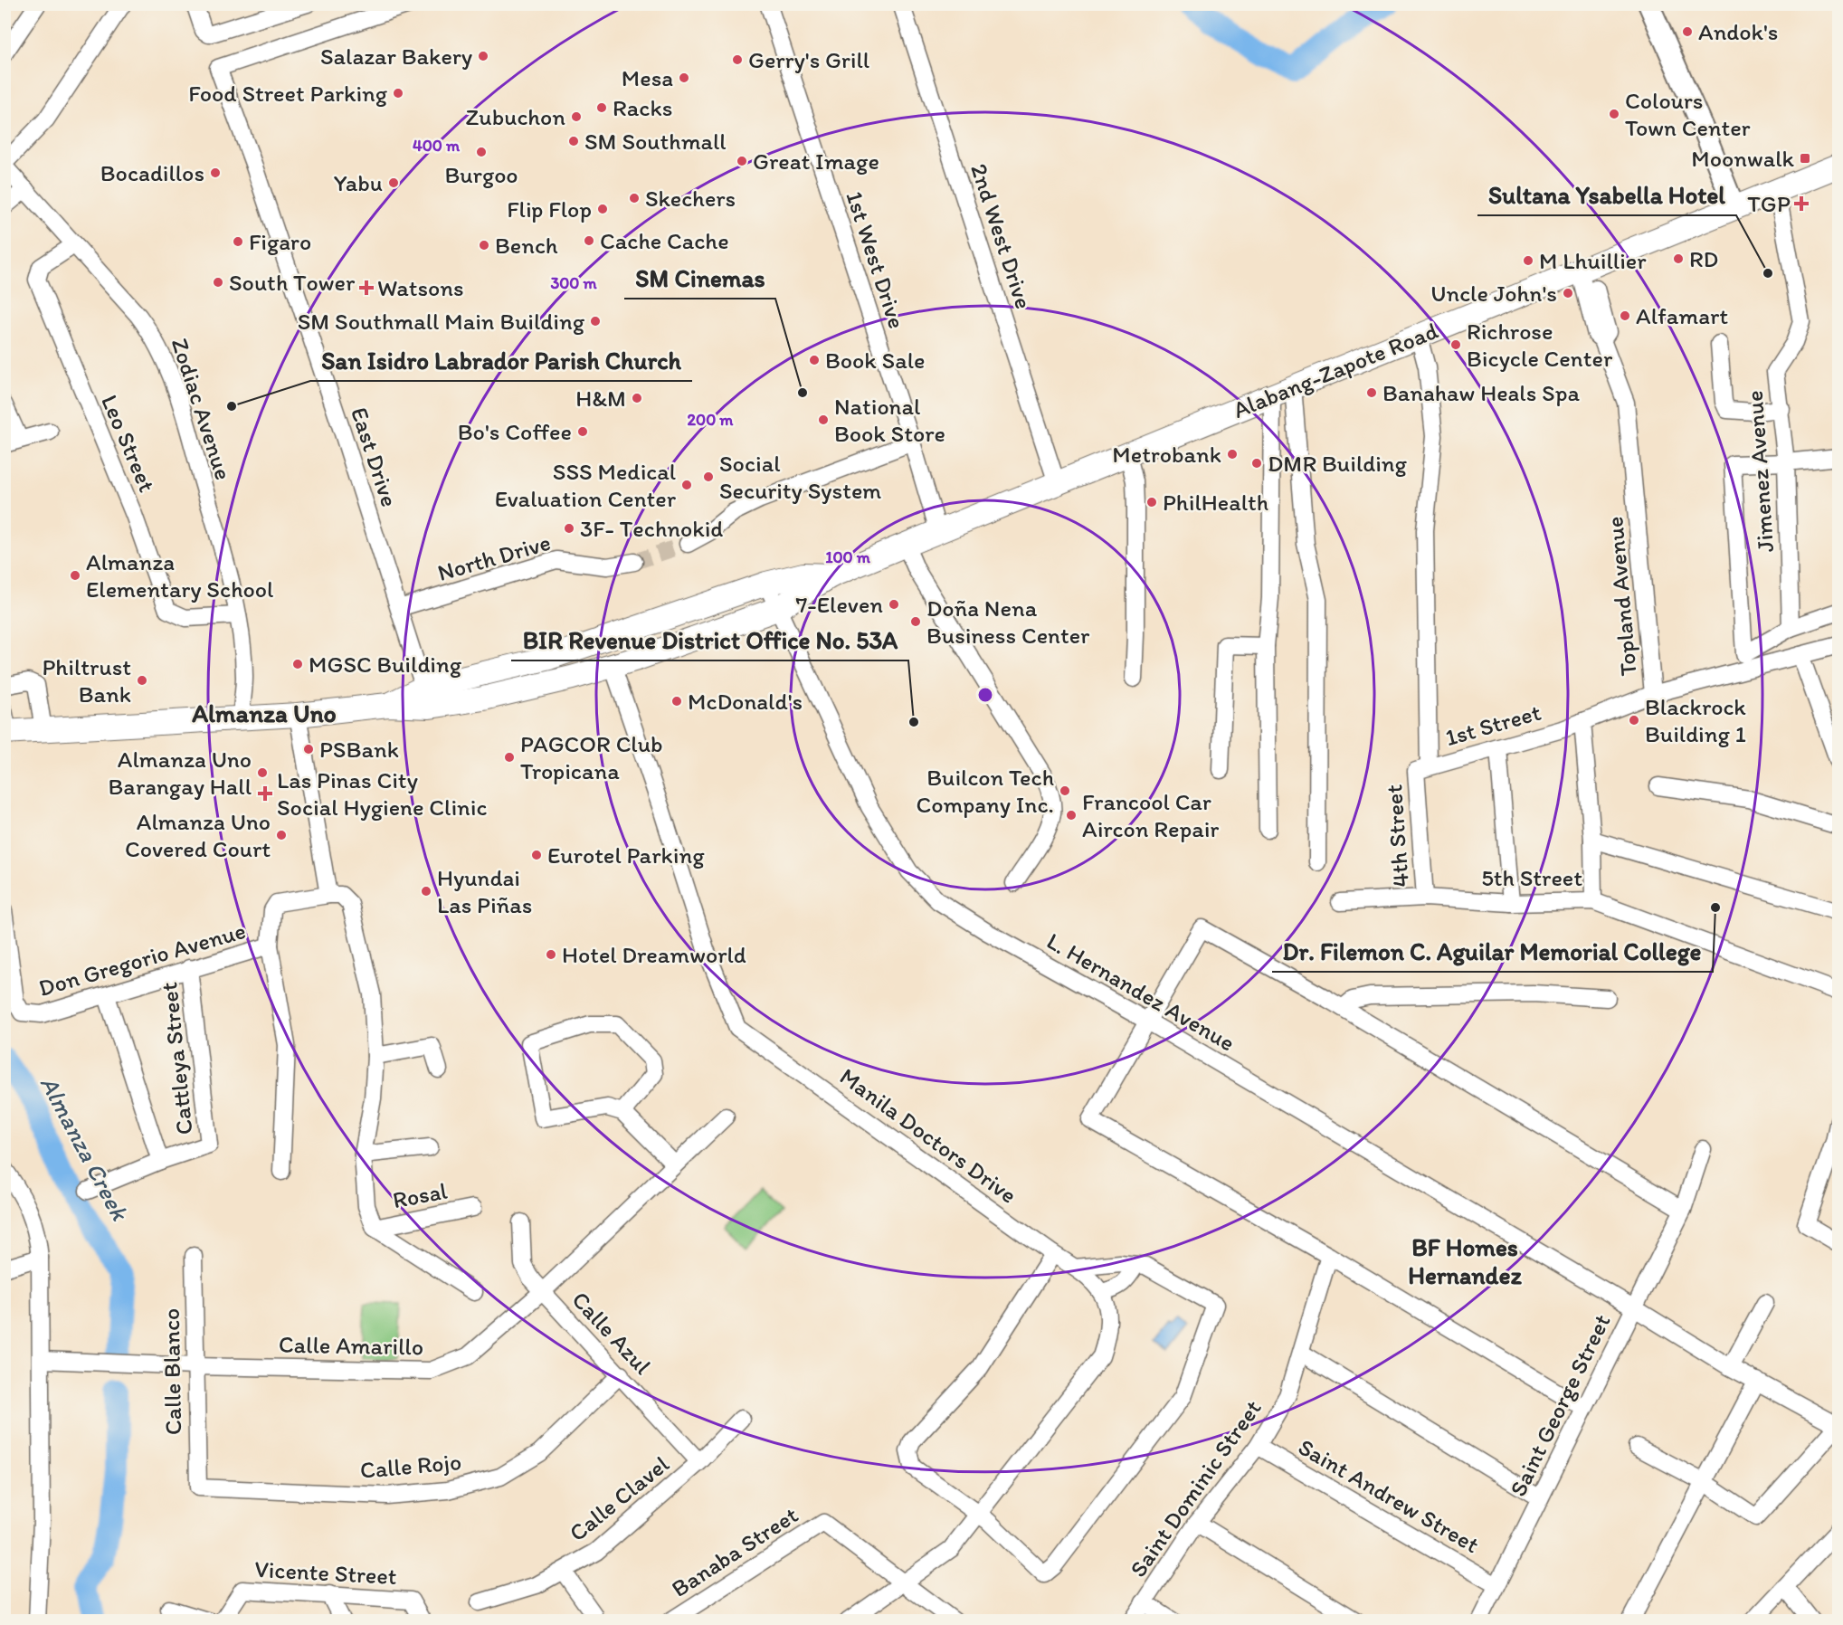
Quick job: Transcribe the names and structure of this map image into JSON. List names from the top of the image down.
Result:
{
  "streets": {
    "highway": ["Alabang-Zapote Road"],
    "street": [
      "2nd West Drive",
      "1st West Drive",
      "Zodiac Avenue",
      "Leo Street",
      "East Drive",
      "Jimenez Avenue",
      "North Drive",
      "Topland Avenue",
      "1st Street",
      "4th Street",
      "5th Street",
      "Don Gregorio Avenue",
      "L. Hernandez Avenue",
      "Cattleya Street",
      "Manila Doctors Drive",
      "Rosal",
      "Calle Azul",
      "Calle Amarillo",
      "Calle Blanco",
      "Saint George Street",
      "Calle Rojo",
      "Saint Dominic Street",
      "Saint Andrew Street",
      "Calle Clavel",
      "Banaba Street",
      "Vicente Street"
    ]
  },
  "crossings": [
    ["2nd West Drive", "Alabang-Zapote Road"],
    ["1st West Drive", "Alabang-Zapote Road"],
    ["Alabang-Zapote Road", "Zodiac Avenue"],
    ["Alabang-Zapote Road", "East Drive"],
    ["Alabang-Zapote Road", "Jimenez Avenue"],
    ["Alabang-Zapote Road", "Topland Avenue"],
    ["Alabang-Zapote Road", "4th Street"],
    ["Alabang-Zapote Road", "L. Hernandez Avenue"],
    ["Alabang-Zapote Road", "Manila Doctors Drive"],
    ["Zodiac Avenue", "Leo Street"],
    ["East Drive", "North Drive"],
    ["Topland Avenue", "1st Street"],
    ["1st Street", "4th Street"],
    ["4th Street", "5th Street"],
    ["Don Gregorio Avenue", "Cattleya Street"],
    ["L. Hernandez Avenue", "Saint George Street"],
    ["Calle Azul", "Calle Amarillo"],
    ["Calle Azul", "Calle Rojo"],
    ["Calle Azul", "Calle Clavel"],
    ["Calle Amarillo", "Calle Blanco"],
    ["Calle Blanco", "Calle Rojo"],
    ["Saint George Street", "Saint Andrew Street"],
    ["Saint Dominic Street", "Saint Andrew Street"]
  ],
  "districts": ["Almanza Uno", "BF Homes Hernandez"],
  "water": ["Almanza Creek"],
  "places": {
    "other": [
      "Andok's",
      "Salazar Bakery",
      "Gerry's Grill",
      "Mesa",
      "Food Street Parking",
      "Racks",
      "Colours Town Center",
      "Zubuchon",
      "SM Southmall",
      "Burgoo",
      "Great Image",
      "Bocadillos",
      "Yabu",
      "Skechers",
      "Flip Flop",
      "Cache Cache",
      "Figaro",
      "Bench",
      "RD",
      "M Lhuillier",
      "Sultana Ysabella Hotel",
      "South Tower",
      "Uncle John's",
      "Alfamart",
      "SM Southmall Main Building",
      "Richrose Bicycle Center",
      "Book Sale",
      "SM Cinemas",
      "Banahaw Heals Spa",
      "H&M",
      "San Isidro Labrador Parish Church",
      "National Book Store",
      "Bo's Coffee",
      "Metrobank",
      "DMR Building",
      "Social Security System",
      "SSS Medical Evaluation Center",
      "PhilHealth",
      "3F- Technokid",
      "Almanza Elementary School",
      "7-Eleven",
      "Doña Nena Business Center",
      "MGSC Building",
      "Philtrust Bank",
      "McDonald's",
      "Blackrock Building 1",
      "BIR Revenue District Office No. 53A",
      "PSBank",
      "PAGCOR Club Tropicana",
      "Almanza Uno Barangay Hall",
      "Builcon Tech Company Inc.",
      "Francool Car Aircon Repair",
      "Almanza Uno Covered Court",
      "Eurotel Parking",
      "Hyundai Las Piñas",
      "Dr. Filemon C. Aguilar Memorial College",
      "Hotel Dreamworld"
    ],
    "transit": ["Moonwalk"],
    "health": ["TGP", "Watsons", "Las Pinas City Social Hygiene Clinic"]
  },
  "rings": [
    "400 m",
    "300 m",
    "200 m",
    "100 m"
  ]
}
